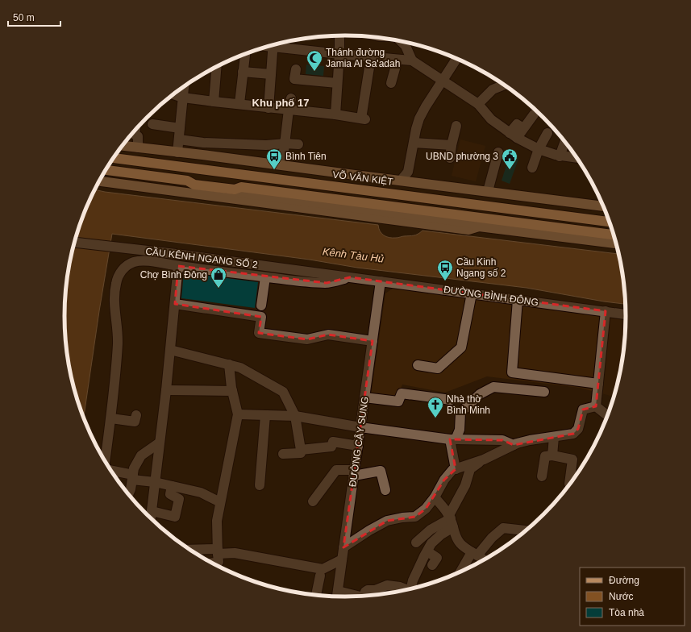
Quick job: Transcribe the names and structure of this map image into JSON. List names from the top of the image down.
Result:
{
  "streets": {
    "highway": ["VÕ VĂN KIỆT"],
    "street": ["CẦU KÊNH NGANG SỐ 2", "ĐƯỜNG BÌNH ĐÔNG", "ĐƯỜNG CÂY SUNG"]
  },
  "crossings": [
    ["CẦU KÊNH NGANG SỐ 2", "ĐƯỜNG BÌNH ĐÔNG"],
    ["ĐƯỜNG BÌNH ĐÔNG", "ĐƯỜNG CÂY SUNG"]
  ],
  "districts": ["Khu phố 17"],
  "water": ["Kênh Tàu Hủ"],
  "places": {
    "mosque": ["Thánh đường Jamia Al Sa'adah"],
    "bus stop": ["Bình Tiên", "Cầu Kinh Ngang số 2"],
    "public building": ["UBND phường 3"],
    "shop": ["Chợ Bình Đông"],
    "church": ["Nhà thờ Bình Minh"]
  },
  "legend": ["Đường", "Nước", "Tòa nhà"],
  "scale_bar": "50 m"
}
